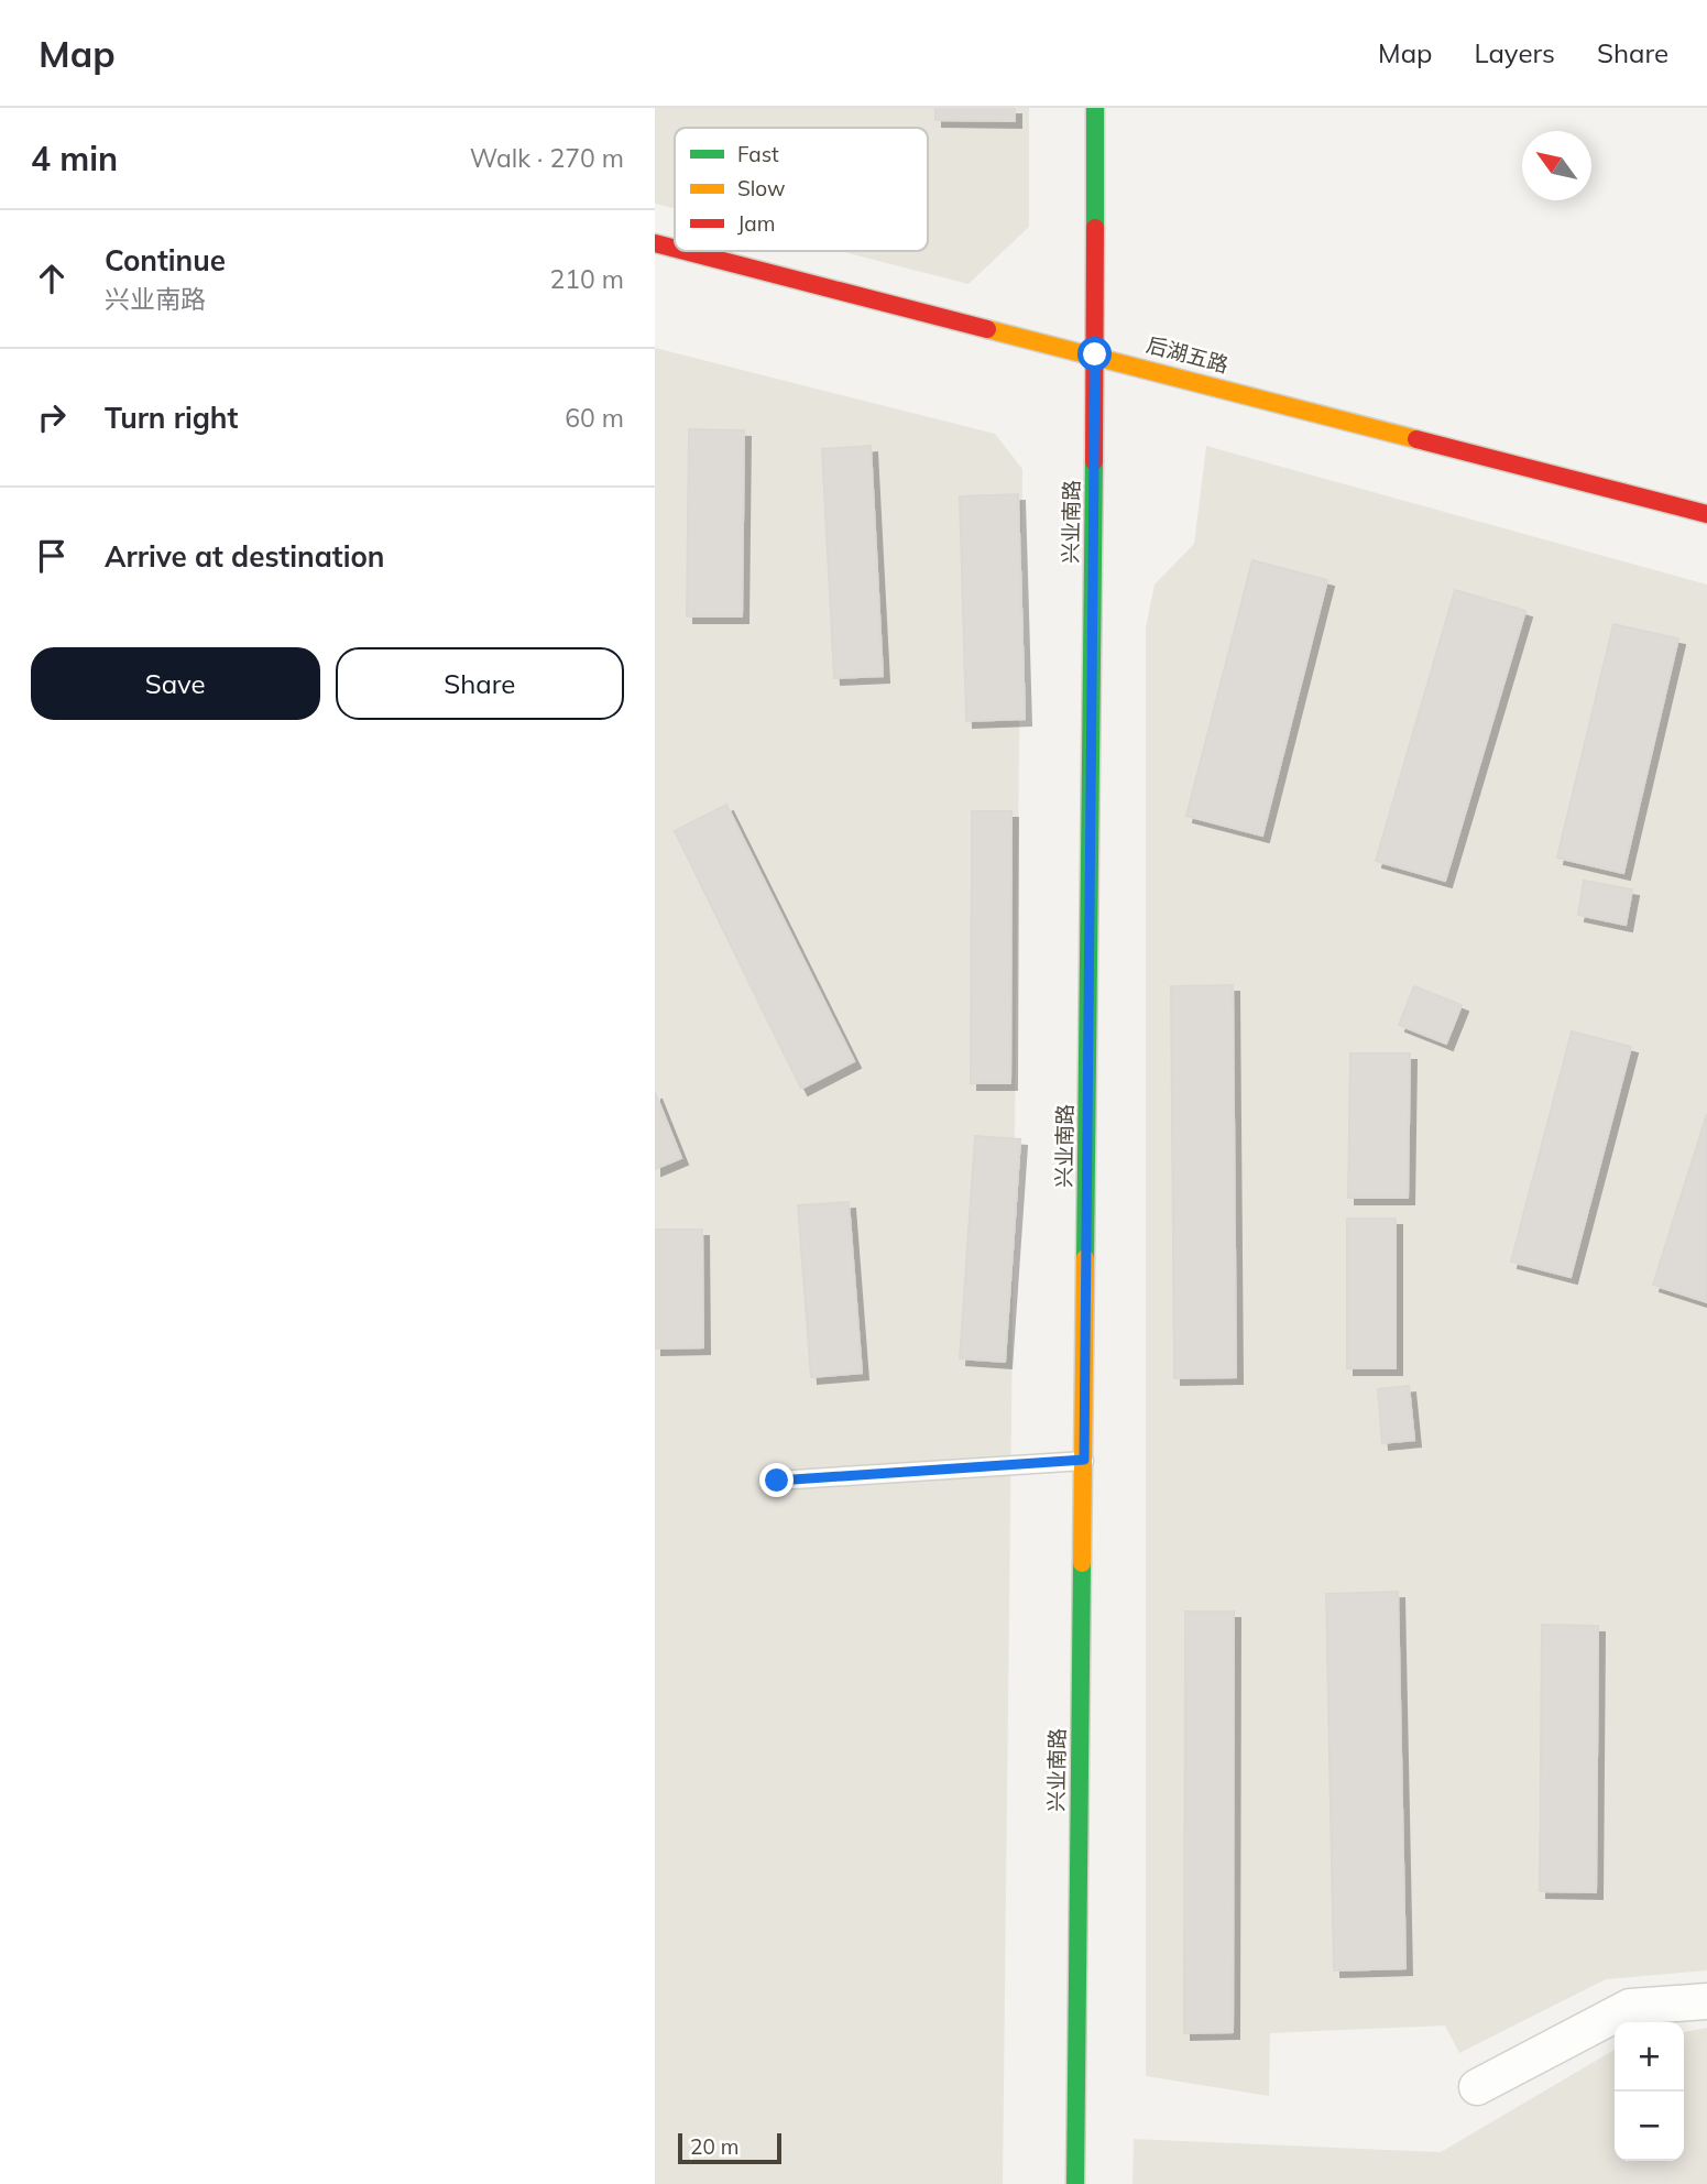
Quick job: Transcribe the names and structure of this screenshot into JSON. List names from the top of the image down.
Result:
{
  "streets": {
    "street": ["后湖五路", "兴业南路"]
  },
  "crossings": [
    ["后湖五路", "兴业南路"]
  ],
  "legend": ["Fast", "Slow", "Jam"],
  "scale_bar": "20 m",
  "north": "top left",
  "page": {
    "header": "Map",
    "nav": ["Map", "Layers", "Share"],
    "heading": ["4 min", "Walk · 270 m"],
    "list": [
      ["Continue", "兴业南路", "210 m"],
      ["Turn right", "60 m"],
      "Arrive at destination"
    ],
    "buttons": ["Save", "Share"],
    "map_buttons": ["+", "−"],
    "scale": "20 m"
  }
}
